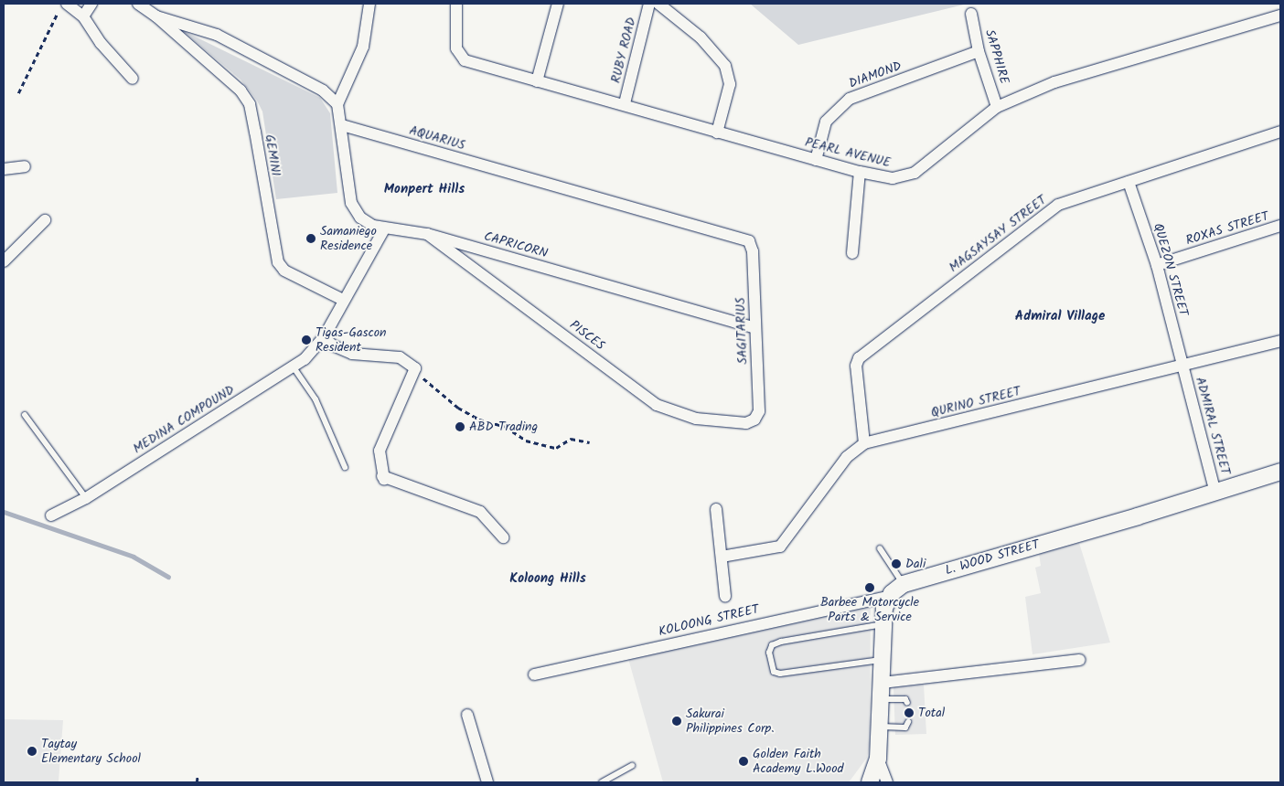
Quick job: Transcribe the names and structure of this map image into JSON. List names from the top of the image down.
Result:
{
  "streets": {
    "main road": ["L. WOOD STREET"],
    "street": [
      "RUBY ROAD",
      "SAPPHIRE",
      "DIAMOND",
      "AQUARIUS",
      "PEARL AVENUE",
      "GEMINI",
      "ROXAS STREET",
      "MAGSAYSAY STREET",
      "CAPRICORN",
      "QUEZON STREET",
      "SAGITARIUS",
      "PISCES",
      "QURINO STREET",
      "MEDINA COMPOUND",
      "ADMIRAL STREET",
      "KOLOONG STREET"
    ]
  },
  "crossings": [
    ["RUBY ROAD", "PEARL AVENUE"],
    ["SAPPHIRE", "DIAMOND"],
    ["SAPPHIRE", "PEARL AVENUE"],
    ["DIAMOND", "PEARL AVENUE"],
    ["AQUARIUS", "CAPRICORN"],
    ["AQUARIUS", "SAGITARIUS"],
    ["ROXAS STREET", "QUEZON STREET"],
    ["MAGSAYSAY STREET", "QUEZON STREET"],
    ["MAGSAYSAY STREET", "QURINO STREET"],
    ["CAPRICORN", "SAGITARIUS"],
    ["CAPRICORN", "PISCES"],
    ["QUEZON STREET", "QURINO STREET"],
    ["QUEZON STREET", "ADMIRAL STREET"],
    ["SAGITARIUS", "PISCES"],
    ["QURINO STREET", "ADMIRAL STREET"],
    ["ADMIRAL STREET", "L. WOOD STREET"],
    ["L. WOOD STREET", "KOLOONG STREET"]
  ],
  "districts": ["Monpert Hills", "Admiral Village", "Koloong Hills"],
  "places": [
    "Samaniego Residence",
    "Tigas-Gascon Resident",
    "ABD Trading",
    "Dali",
    "Barbee Motorcycle Parts & Service",
    "Total",
    "Sakurai Philippines Corp.",
    "Taytay Elementary School",
    "Golden Faith Academy L.Wood"
  ]
}
